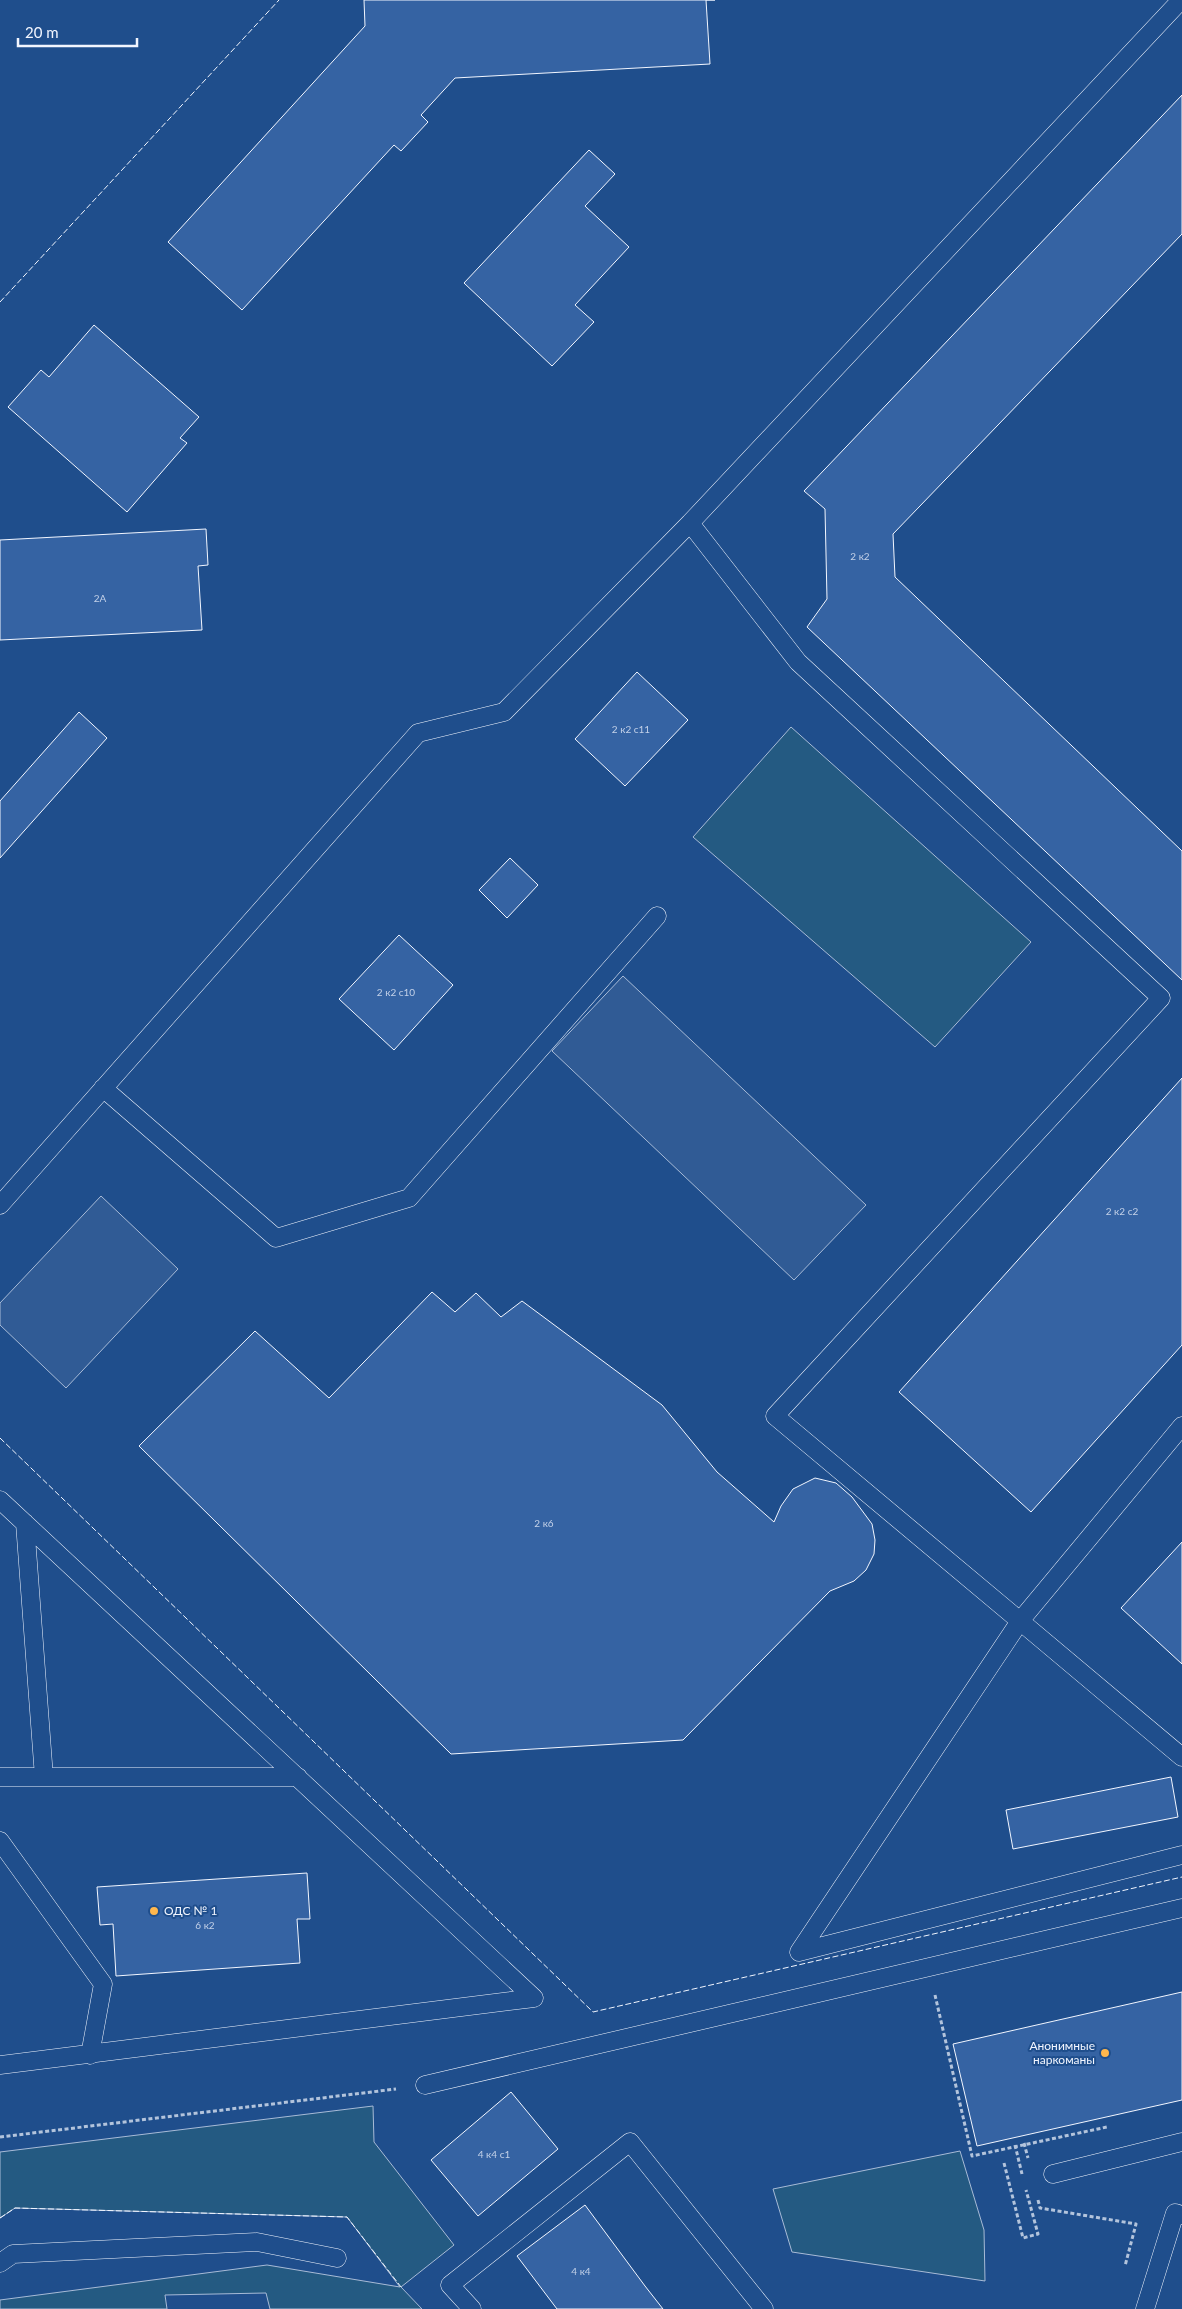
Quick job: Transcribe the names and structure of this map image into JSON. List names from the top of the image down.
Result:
{
  "places": ["ОДС № 1", "Анонимные наркоманы"],
  "house_numbers": [
    "2 к2",
    "2А",
    "2 к2 с11",
    "2 к2 с10",
    "2 к2 с2",
    "2 к6",
    "6 к2",
    "4 к4 с1",
    "4 к4"
  ],
  "scale_bar": "20 m"
}
